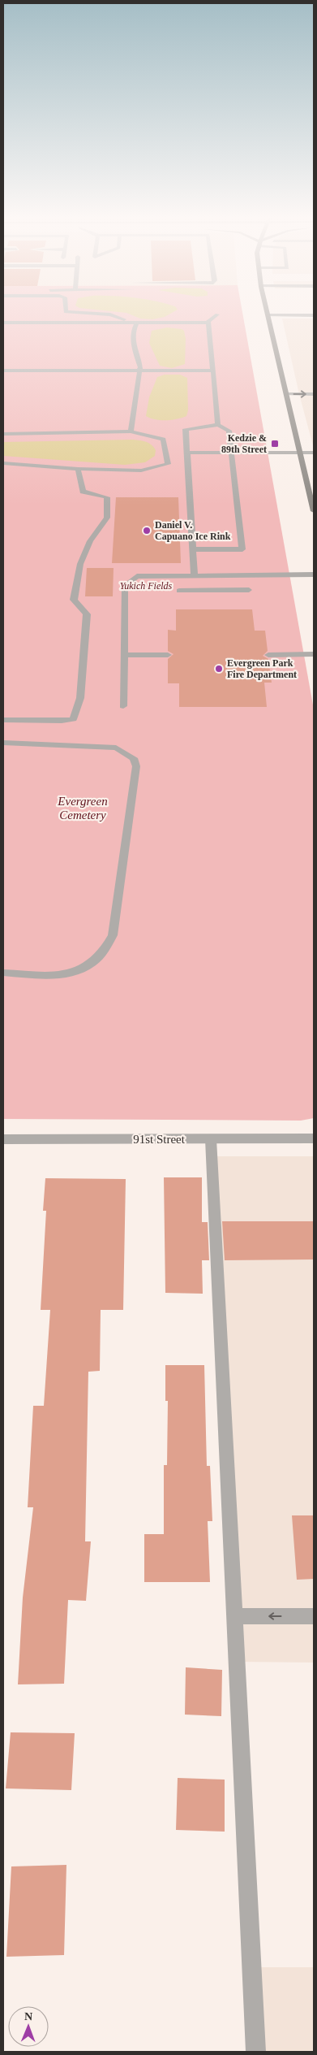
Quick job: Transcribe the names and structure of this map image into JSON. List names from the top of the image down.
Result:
{
  "streets": {
    "street": ["91st Street"]
  },
  "parks": ["Yukich Fields", "Evergreen Cemetery"],
  "places": {
    "transit": ["Kedzie & 89th Street"],
    "other": ["Daniel V. Capuano Ice Rink", "Evergreen Park Fire Department"]
  },
  "north": "top"
}
